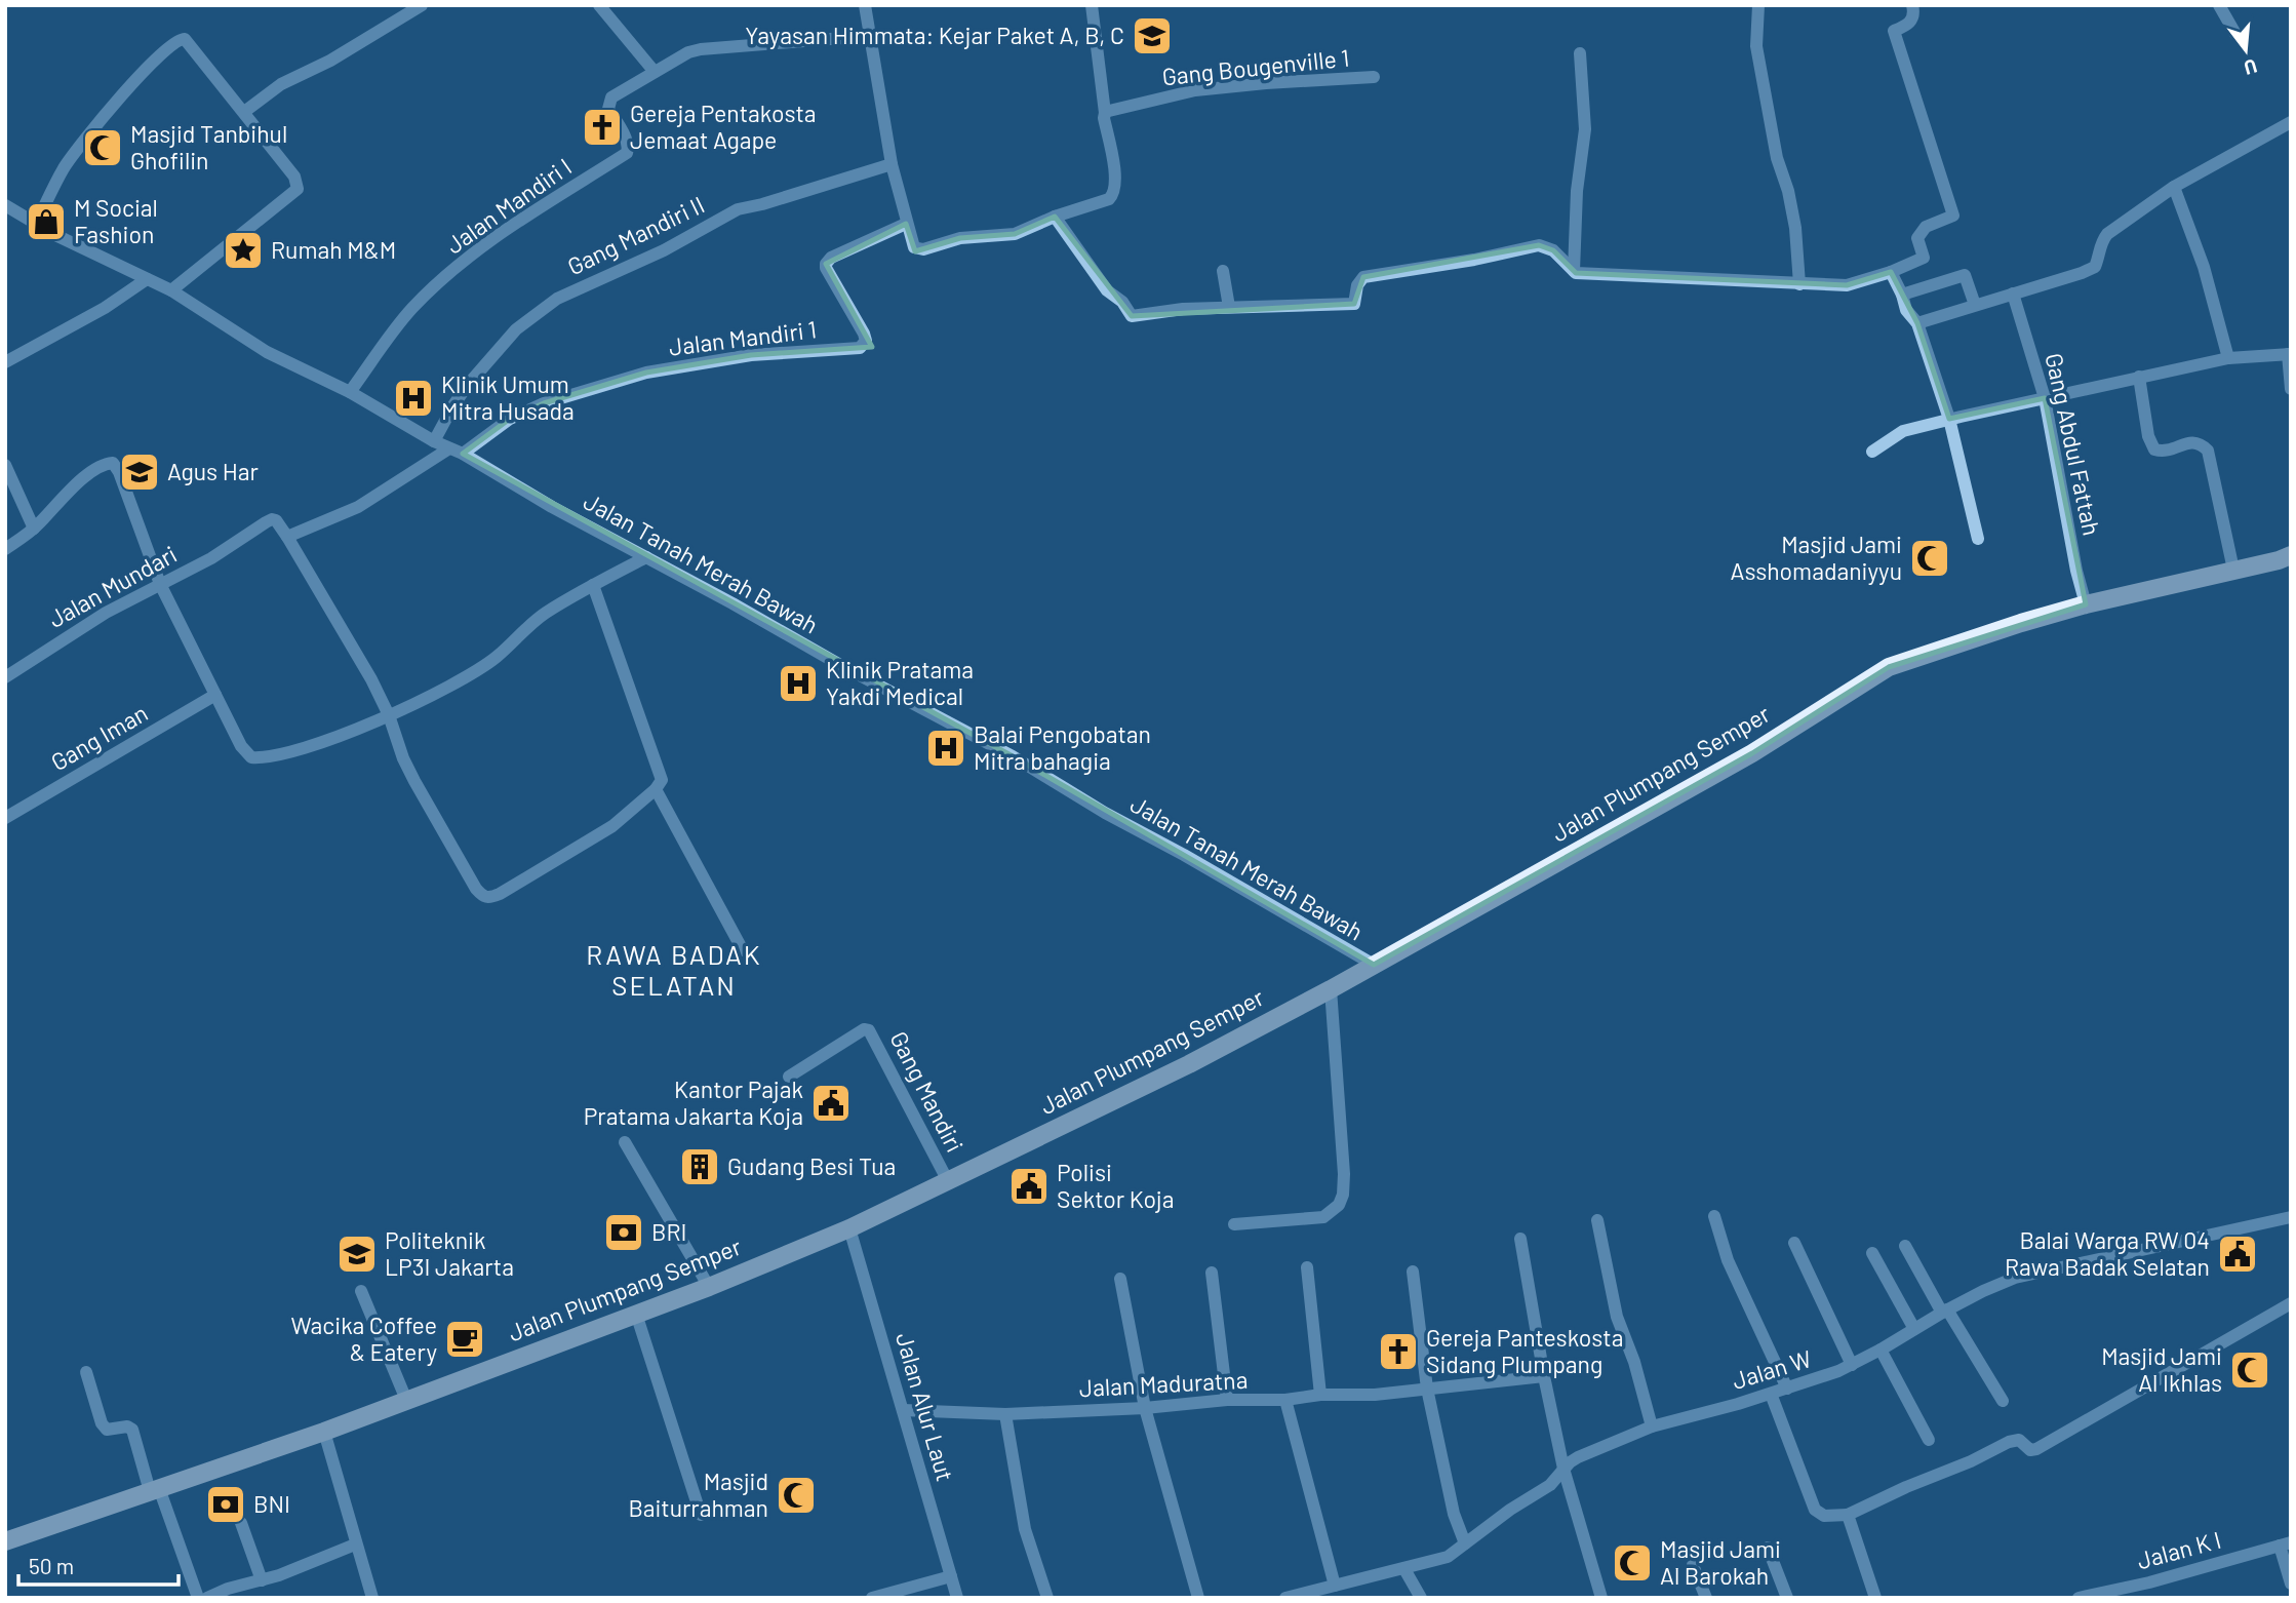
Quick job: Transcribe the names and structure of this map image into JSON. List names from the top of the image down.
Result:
{
  "streets": {
    "main road": ["Jalan Plumpang Semper"],
    "street": [
      "Gang Bougenville 1",
      "Jalan Mandiri I",
      "Gang Mandiri II",
      "Jalan Mandiri 1",
      "Gang Abdul Fattah",
      "Jalan Tanah Merah Bawah",
      "Jalan Mundari",
      "Gang Iman",
      "Gang Mandiri",
      "Jalan W",
      "Jalan Maduratna",
      "Jalan Alur Laut",
      "Jalan K I"
    ]
  },
  "crossings": [
    ["Jalan Mandiri I", "Jalan Tanah Merah Bawah"],
    ["Gang Mandiri II", "Jalan Tanah Merah Bawah"],
    ["Jalan Mandiri 1", "Jalan Tanah Merah Bawah"],
    ["Gang Abdul Fattah", "Jalan Plumpang Semper"],
    ["Jalan Tanah Merah Bawah", "Jalan Plumpang Semper"],
    ["Jalan Plumpang Semper", "Gang Mandiri"],
    ["Jalan Plumpang Semper", "Jalan Alur Laut"],
    ["Jalan Maduratna", "Jalan Alur Laut"]
  ],
  "districts": ["RAWA BADAK SELATAN"],
  "places": {
    "school or university": ["Yayasan Himmata: Kejar Paket A, B, C", "Agus Har", "Politeknik LP3I Jakarta"],
    "church": ["Gereja Pentakosta Jemaat Agape", "Gereja Panteskosta Sidang Plumpang"],
    "mosque": [
      "Masjid Tanbihul Ghofilin",
      "Masjid Jami Asshomadaniyyu",
      "Masjid Jami Al Ikhlas",
      "Masjid Baiturrahman",
      "Masjid Jami Al Barokah"
    ],
    "shop": ["M Social Fashion"],
    "place": ["Rumah M&M"],
    "hospital": ["Klinik Umum Mitra Husada", "Klinik Pratama Yakdi Medical", "Balai Pengobatan Mitra bahagia"],
    "public building": ["Kantor Pajak Pratama Jakarta Koja", "Polisi Sektor Koja", "Balai Warga RW 04 Rawa Badak Selatan"],
    "building": ["Gudang Besi Tua"],
    "bank": ["BRI", "BNI"],
    "cafe": ["Wacika Coffee & Eatery"]
  },
  "scale_bar": "50 m",
  "north": "bottom"
}
